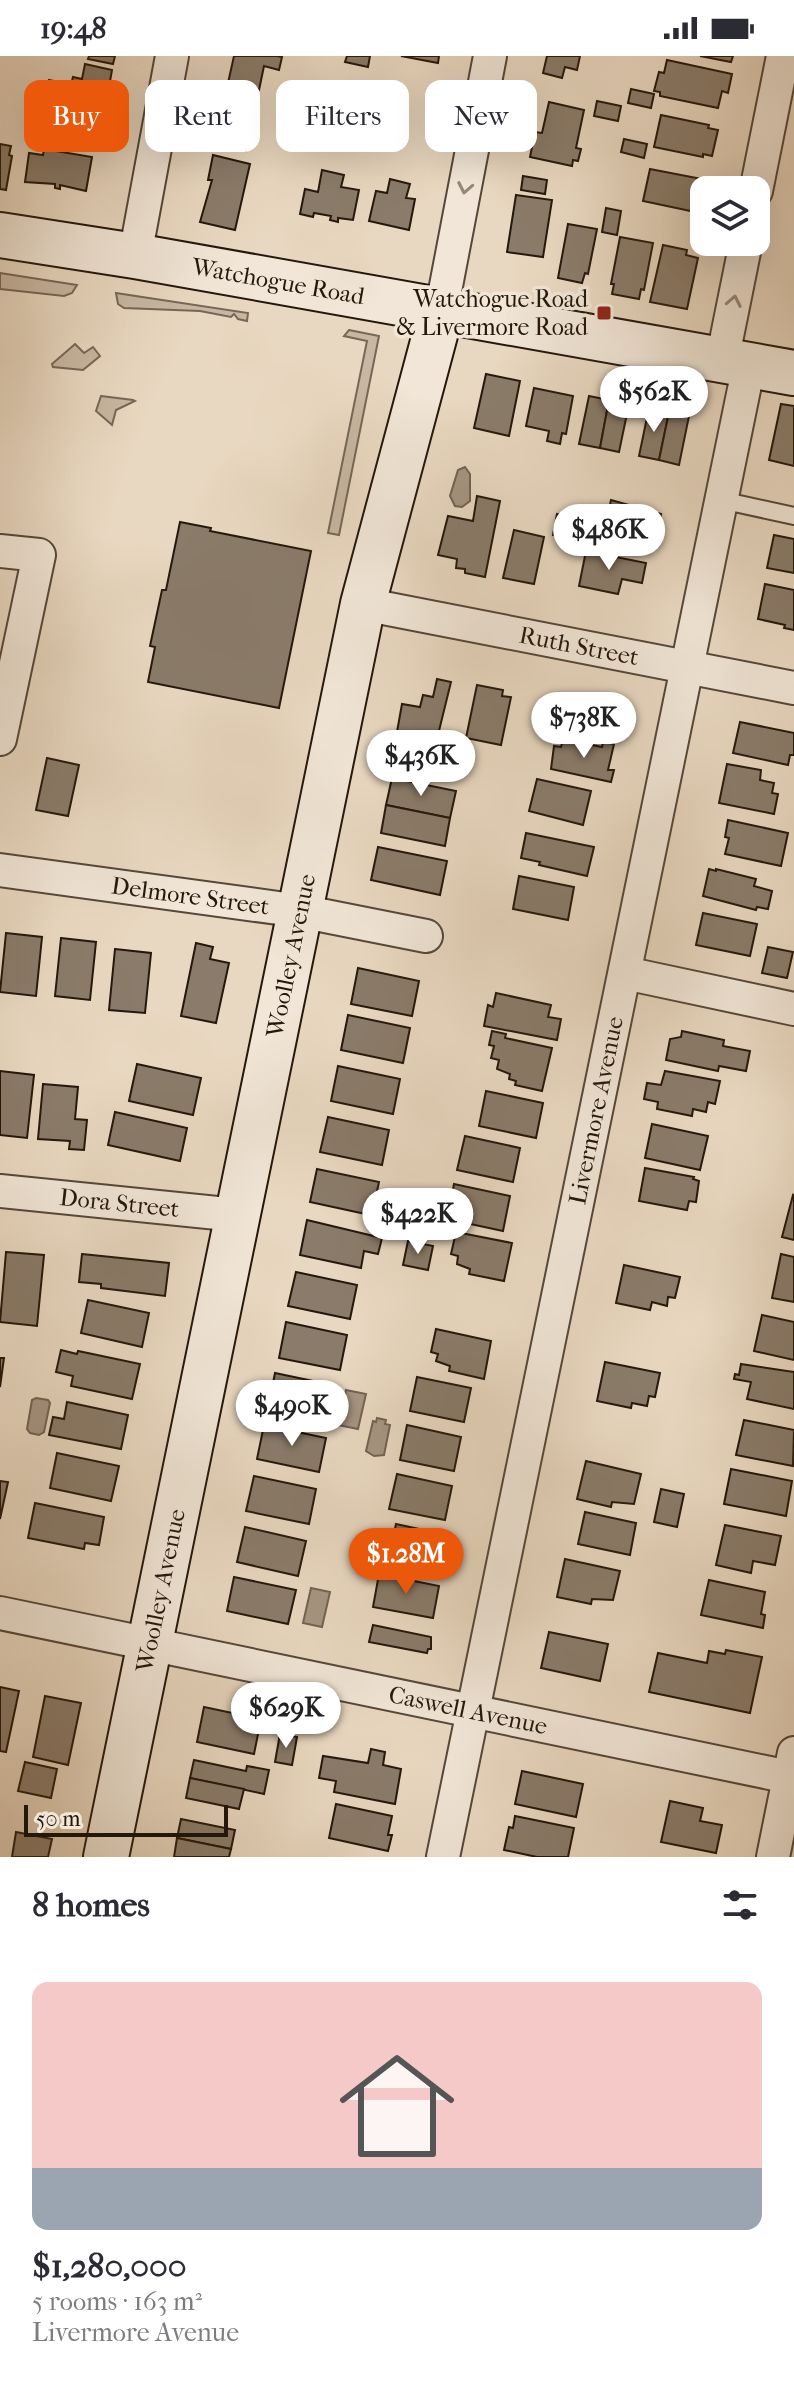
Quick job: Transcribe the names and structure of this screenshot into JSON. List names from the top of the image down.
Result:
{
  "streets": {
    "street": [
      "Watchogue Road",
      "Ruth Street",
      "Delmore Street",
      "Woolley Avenue",
      "Livermore Avenue",
      "Dora Street",
      "Caswell Avenue"
    ]
  },
  "crossings": [
    ["Watchogue Road", "Woolley Avenue"],
    ["Watchogue Road", "Livermore Avenue"],
    ["Ruth Street", "Woolley Avenue"],
    ["Ruth Street", "Livermore Avenue"],
    ["Delmore Street", "Woolley Avenue"],
    ["Woolley Avenue", "Dora Street"],
    ["Woolley Avenue", "Caswell Avenue"],
    ["Livermore Avenue", "Caswell Avenue"]
  ],
  "places": {
    "transit": ["Watchogue Road & Livermore Road"]
  },
  "scale_bar": "50 m",
  "page": {
    "status": "19:48",
    "chip": [
      "Buy",
      "Rent",
      "Filters",
      "New"
    ],
    "price": [
      "$562K",
      "$486K",
      "$738K",
      "$436K",
      "$422K",
      "$490K",
      "$1.28M",
      "$629K"
    ],
    "scale": "50 m",
    "heading": "8 homes",
    "list": [
      {
        "name": "$1,280,000",
        "note": "5 rooms · 163 m² · Livermore Avenue"
      }
    ]
  }
}
